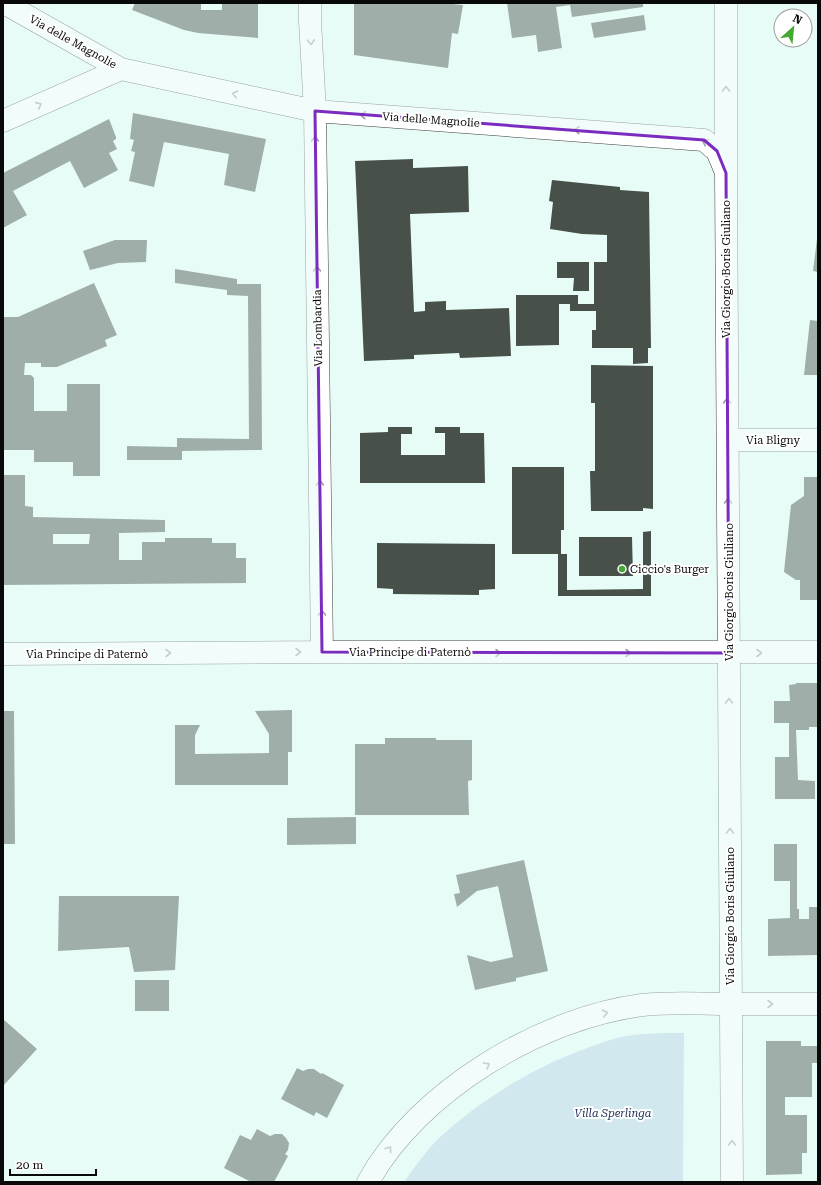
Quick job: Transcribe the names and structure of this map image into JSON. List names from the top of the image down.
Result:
{
  "streets": {
    "street": [
      "Via delle Magnolie",
      "Via Giorgio Boris Giuliano",
      "Via Lombardia",
      "Via Bligny",
      "Via Principe di Paternò"
    ]
  },
  "crossings": [
    ["Via delle Magnolie", "Via Giorgio Boris Giuliano"],
    ["Via delle Magnolie", "Via Lombardia"],
    ["Via Giorgio Boris Giuliano", "Via Bligny"],
    ["Via Giorgio Boris Giuliano", "Via Principe di Paternò"],
    ["Via Lombardia", "Via Principe di Paternò"]
  ],
  "one_way": ["Via Giorgio Boris Giuliano", "Via Principe di Paternò"],
  "parks": ["Villa Sperlinga"],
  "places": ["Ciccio's Burger"],
  "scale_bar": "20 m",
  "north": "top right"
}
